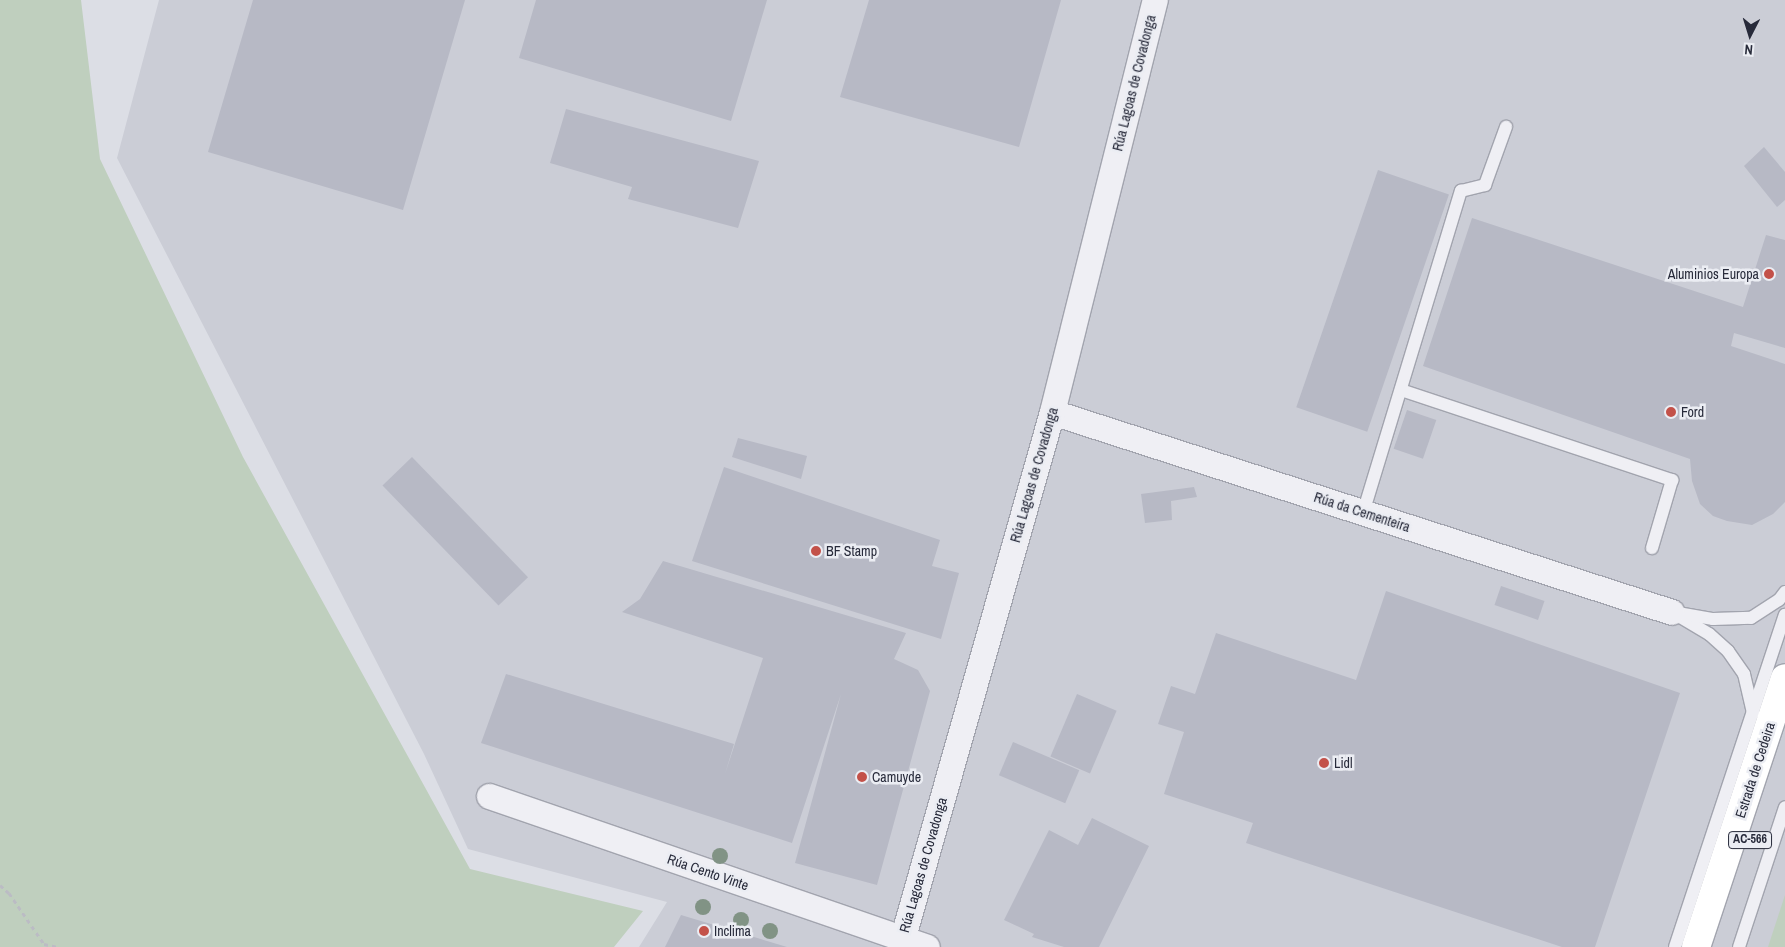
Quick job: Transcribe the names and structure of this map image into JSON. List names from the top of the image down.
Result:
{
  "streets": {
    "main road": ["Estrada de Cedeira", "AC-566"],
    "street": ["Rúa Lagoas de Covadonga", "Rúa da Cementeira", "Rúa Cento Vinte"]
  },
  "crossings": [
    ["Rúa Lagoas de Covadonga", "Rúa da Cementeira"],
    ["Rúa Lagoas de Covadonga", "Rúa Cento Vinte"]
  ],
  "places": [
    "Aluminios Europa",
    "Ford",
    "BF Stamp",
    "Lidl",
    "Camuyde",
    "Inclima"
  ],
  "north": "bottom"
}
